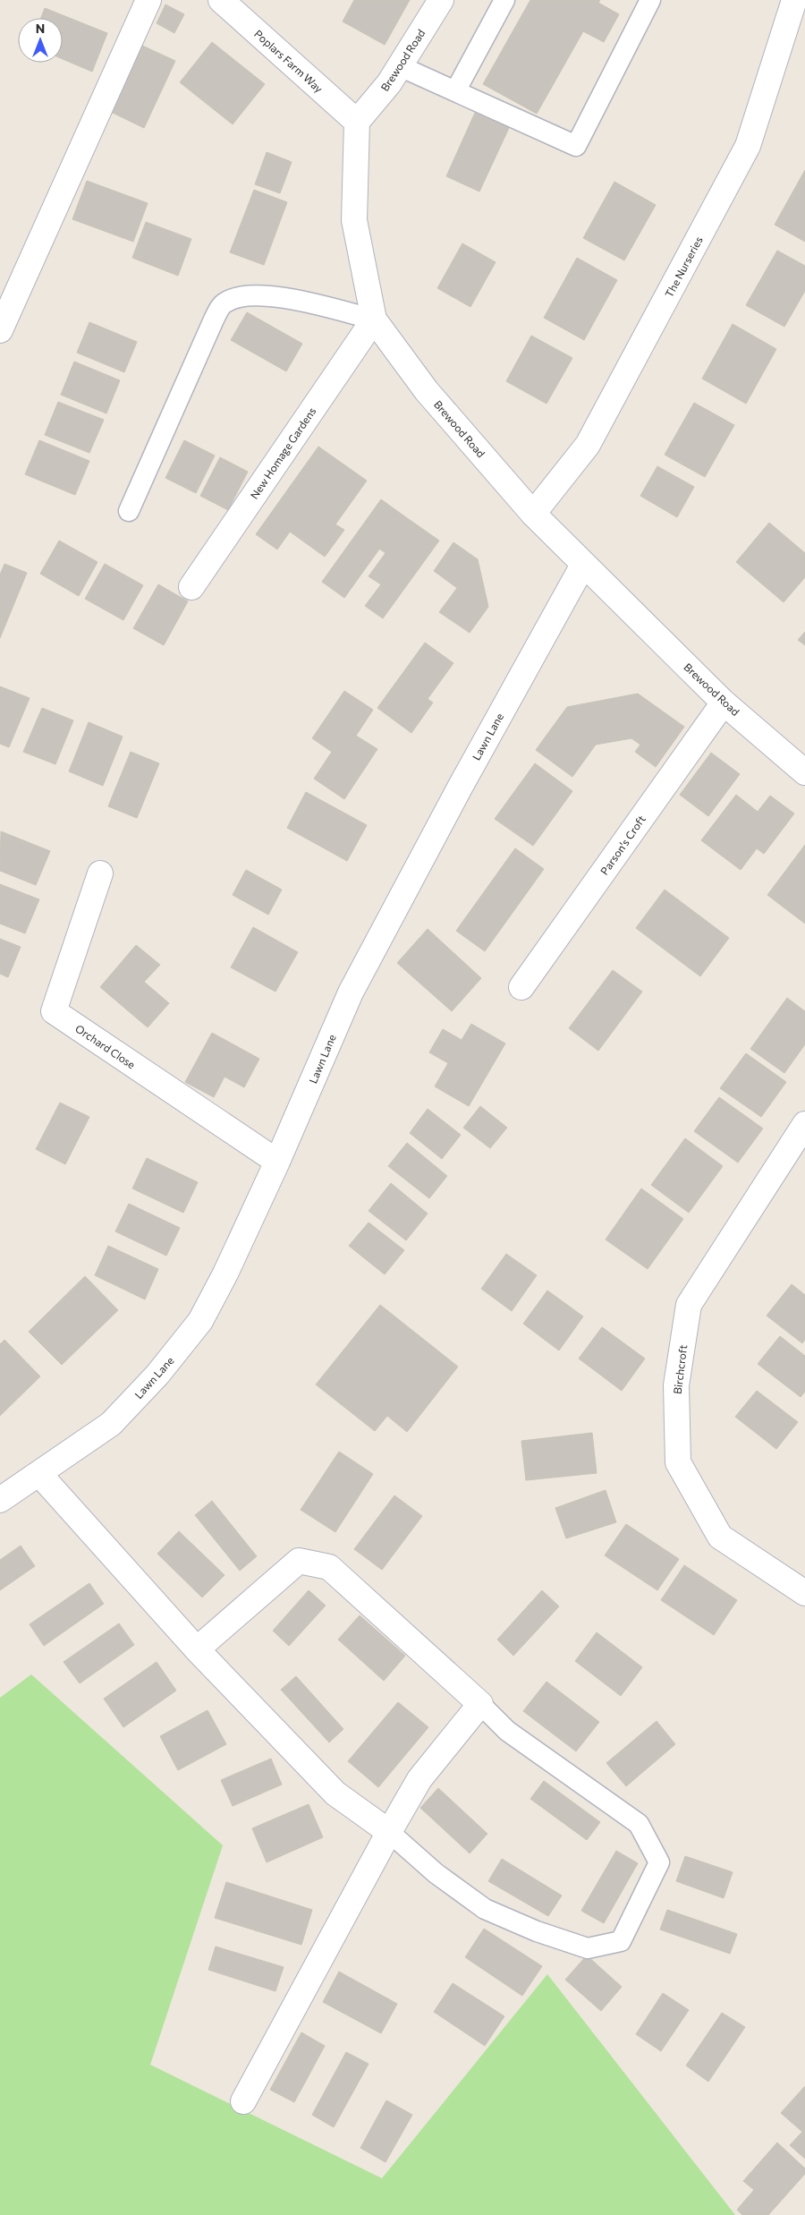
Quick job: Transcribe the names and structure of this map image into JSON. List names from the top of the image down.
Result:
{
  "streets": {
    "street": [
      "Brewood Road",
      "Poplars Farm Way",
      "The Nurseries",
      "New Homage Gardens",
      "Lawn Lane",
      "Parson's Croft",
      "Orchard Close",
      "Birchcroft"
    ]
  },
  "crossings": [
    ["Brewood Road", "Poplars Farm Way"],
    ["Brewood Road", "The Nurseries"],
    ["Brewood Road", "New Homage Gardens"],
    ["Brewood Road", "Lawn Lane"],
    ["Brewood Road", "Parson's Croft"],
    ["Lawn Lane", "Orchard Close"]
  ],
  "north": "top"
}
